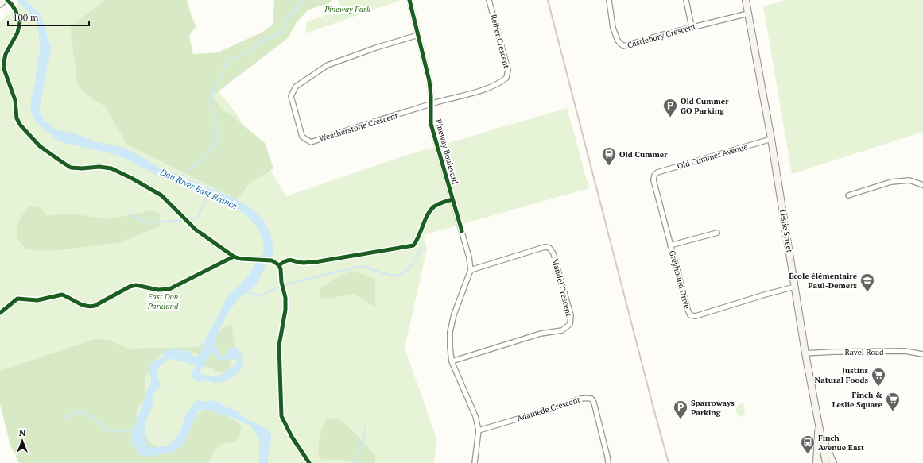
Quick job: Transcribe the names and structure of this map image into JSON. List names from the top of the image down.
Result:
{
  "streets": {
    "main road": ["Leslie Street"],
    "street": [
      "Castlebury Crescent",
      "Reiber Crescent",
      "Weatherstone Crescent",
      "Pineway Boulevard",
      "Old Cummer Avenue",
      "Greyhound Drive",
      "Mandel Crescent",
      "Ravel Road",
      "Adamede Crescent"
    ]
  },
  "crossings": [
    ["Castlebury Crescent", "Leslie Street"],
    ["Reiber Crescent", "Weatherstone Crescent"],
    ["Reiber Crescent", "Pineway Boulevard"],
    ["Weatherstone Crescent", "Pineway Boulevard"],
    ["Pineway Boulevard", "Mandel Crescent"],
    ["Pineway Boulevard", "Adamede Crescent"],
    ["Old Cummer Avenue", "Leslie Street"],
    ["Old Cummer Avenue", "Greyhound Drive"],
    ["Leslie Street", "Greyhound Drive"],
    ["Leslie Street", "Ravel Road"]
  ],
  "water": ["Don River East Branch"],
  "parks": ["Pineway Park", "East Don Parkland"],
  "places": {
    "parking": ["Old Cummer GO Parking", "Sparroways Parking"],
    "station": ["Old Cummer"],
    "school or university": ["École élémentaire Paul-Demers"],
    "supermarket": ["Justins Natural Foods", "Finch & Leslie Square"],
    "bus stop": ["Finch Avenue East"]
  },
  "scale_bar": "100 m",
  "north": "top"
}
